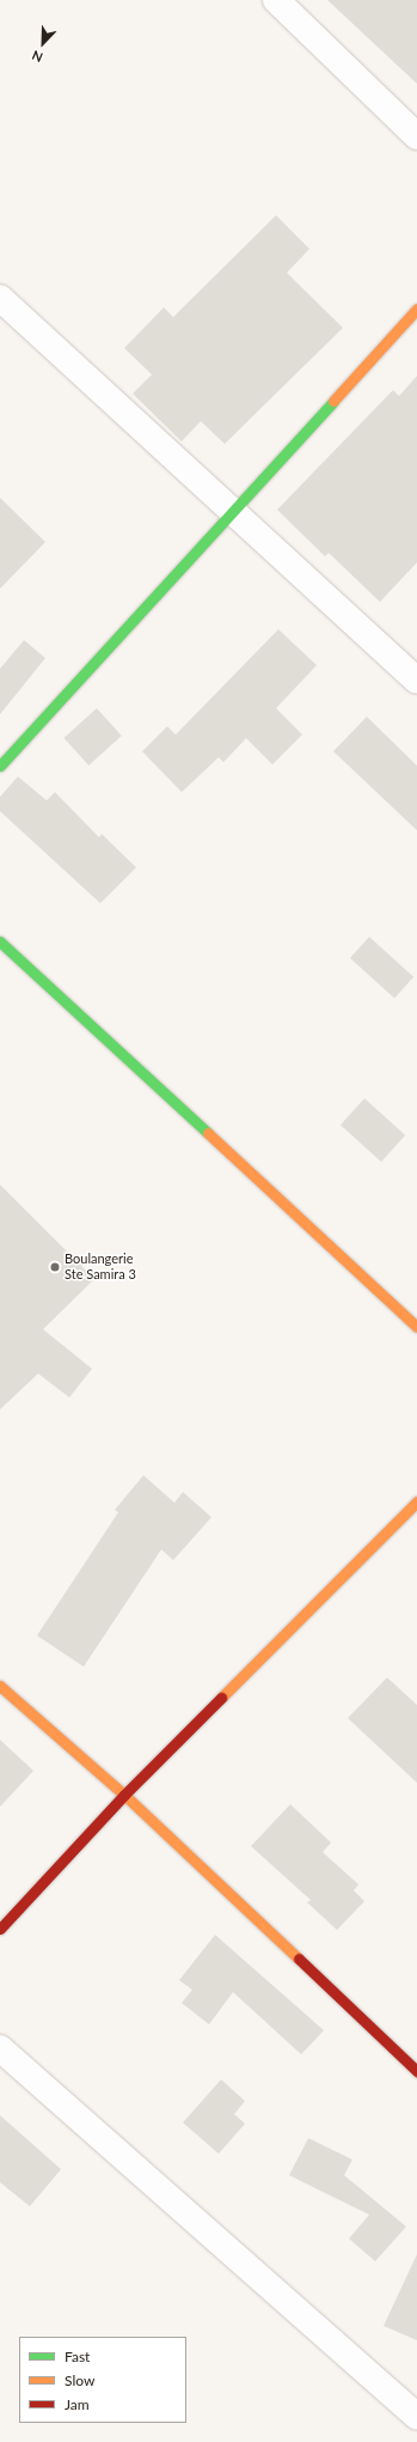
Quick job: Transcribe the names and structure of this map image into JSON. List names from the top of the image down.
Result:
{
  "places": ["Boulangerie Ste Samira 3"],
  "legend": ["Fast", "Slow", "Jam"],
  "north": "bottom left"
}
